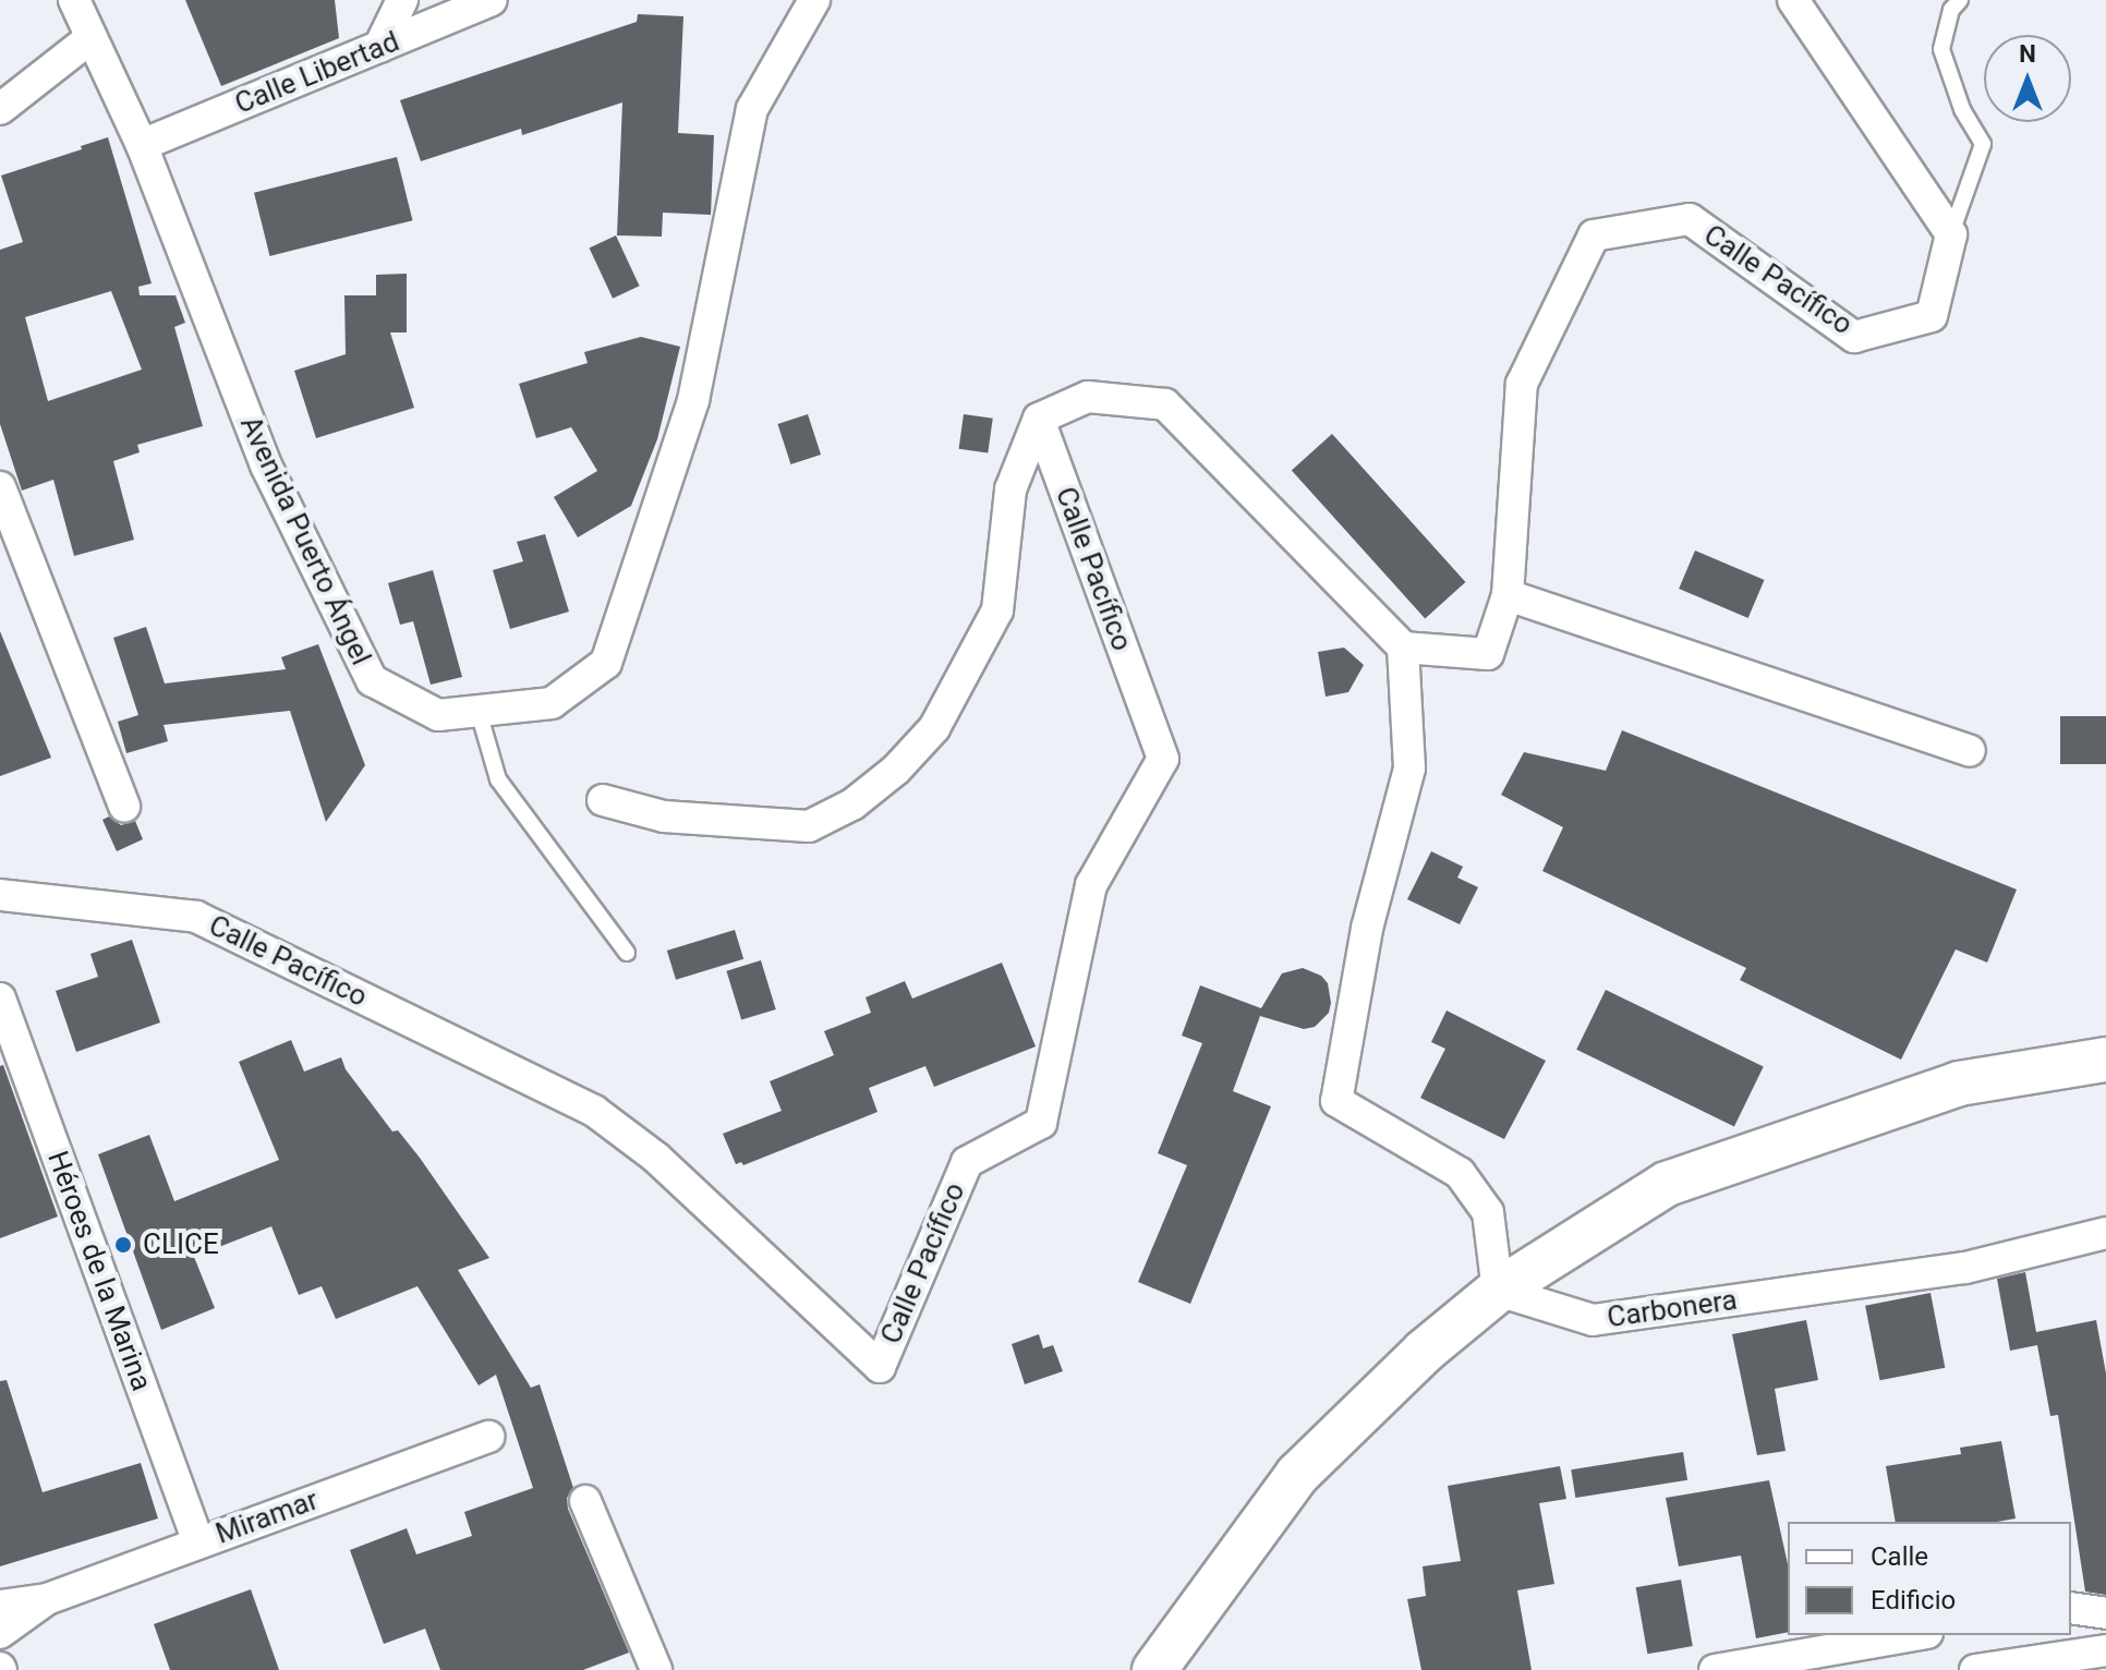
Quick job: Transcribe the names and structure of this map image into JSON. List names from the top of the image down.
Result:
{
  "streets": {
    "street": [
      "Calle Libertad",
      "Calle Pacífico",
      "Avenida Puerto Ángel",
      "Héroes de la Marina",
      "Carbonera",
      "Miramar"
    ]
  },
  "crossings": [
    ["Calle Libertad", "Avenida Puerto Ángel"],
    ["Héroes de la Marina", "Miramar"]
  ],
  "places": ["CLICE"],
  "legend": ["Calle", "Edificio"],
  "north": "top"
}
